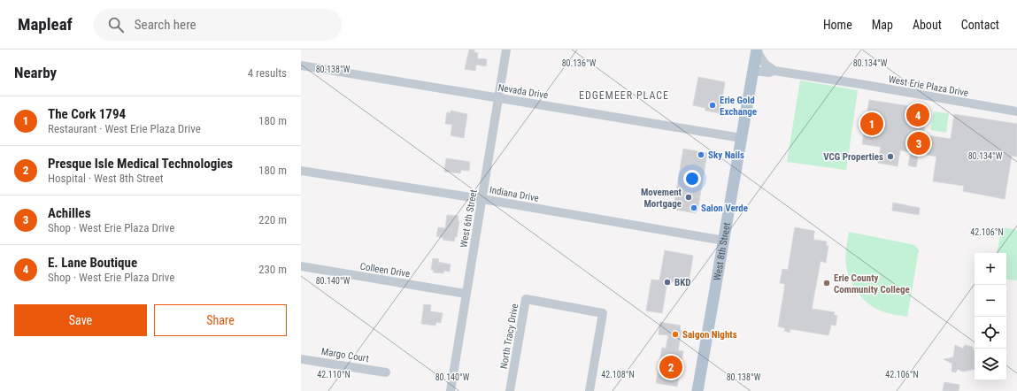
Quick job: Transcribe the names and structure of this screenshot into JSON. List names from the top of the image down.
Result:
{
  "streets": {
    "main road": ["West 8th Street"],
    "street": [
      "West Erie Plaza Drive",
      "Nevada Drive",
      "Indiana Drive",
      "West 6th Street",
      "Colleen Drive",
      "North Tracy Drive",
      "Margo Court"
    ]
  },
  "crossings": [
    ["West Erie Plaza Drive", "West 8th Street"],
    ["Nevada Drive", "West 6th Street"],
    ["Nevada Drive", "West 8th Street"],
    ["Indiana Drive", "West 6th Street"],
    ["Indiana Drive", "West 8th Street"],
    ["West 6th Street", "Colleen Drive"]
  ],
  "districts": ["EDGEMEER PLACE"],
  "places": [
    "Erie Gold Exchange",
    "Sky Nails",
    "VCG Properties",
    "Movement Mortgage",
    "Salon Verde",
    "BKD",
    "Erie County Community College",
    "Saigon Nights"
  ],
  "page": {
    "header": "Mapleaf",
    "search": "Search here",
    "nav": [
      "Home",
      "Map",
      "About",
      "Contact"
    ],
    "heading": ["Nearby", "4 results"],
    "list": [
      {
        "mark": "1",
        "name": "The Cork 1794",
        "note": "Restaurant · West Erie Plaza Drive",
        "value": "180 m"
      },
      {
        "mark": "2",
        "name": "Presque Isle Medical Technologies",
        "note": "Hospital · West 8th Street",
        "value": "180 m"
      },
      {
        "mark": "3",
        "name": "Achilles",
        "note": "Shop · West Erie Plaza Drive",
        "value": "220 m"
      },
      {
        "mark": "4",
        "name": "E. Lane Boutique",
        "note": "Shop · West Erie Plaza Drive",
        "value": "230 m"
      }
    ],
    "pins": [
      "4",
      "1",
      "3",
      "2"
    ],
    "map_buttons": ["+", "−"],
    "buttons": ["Save", "Share"]
  },
  "coordinates": [
    "80.136°W",
    "80.134°W",
    "80.138°W",
    "42.106°N",
    "80.140°W",
    "42.110°N",
    "42.108°N"
  ]
}
